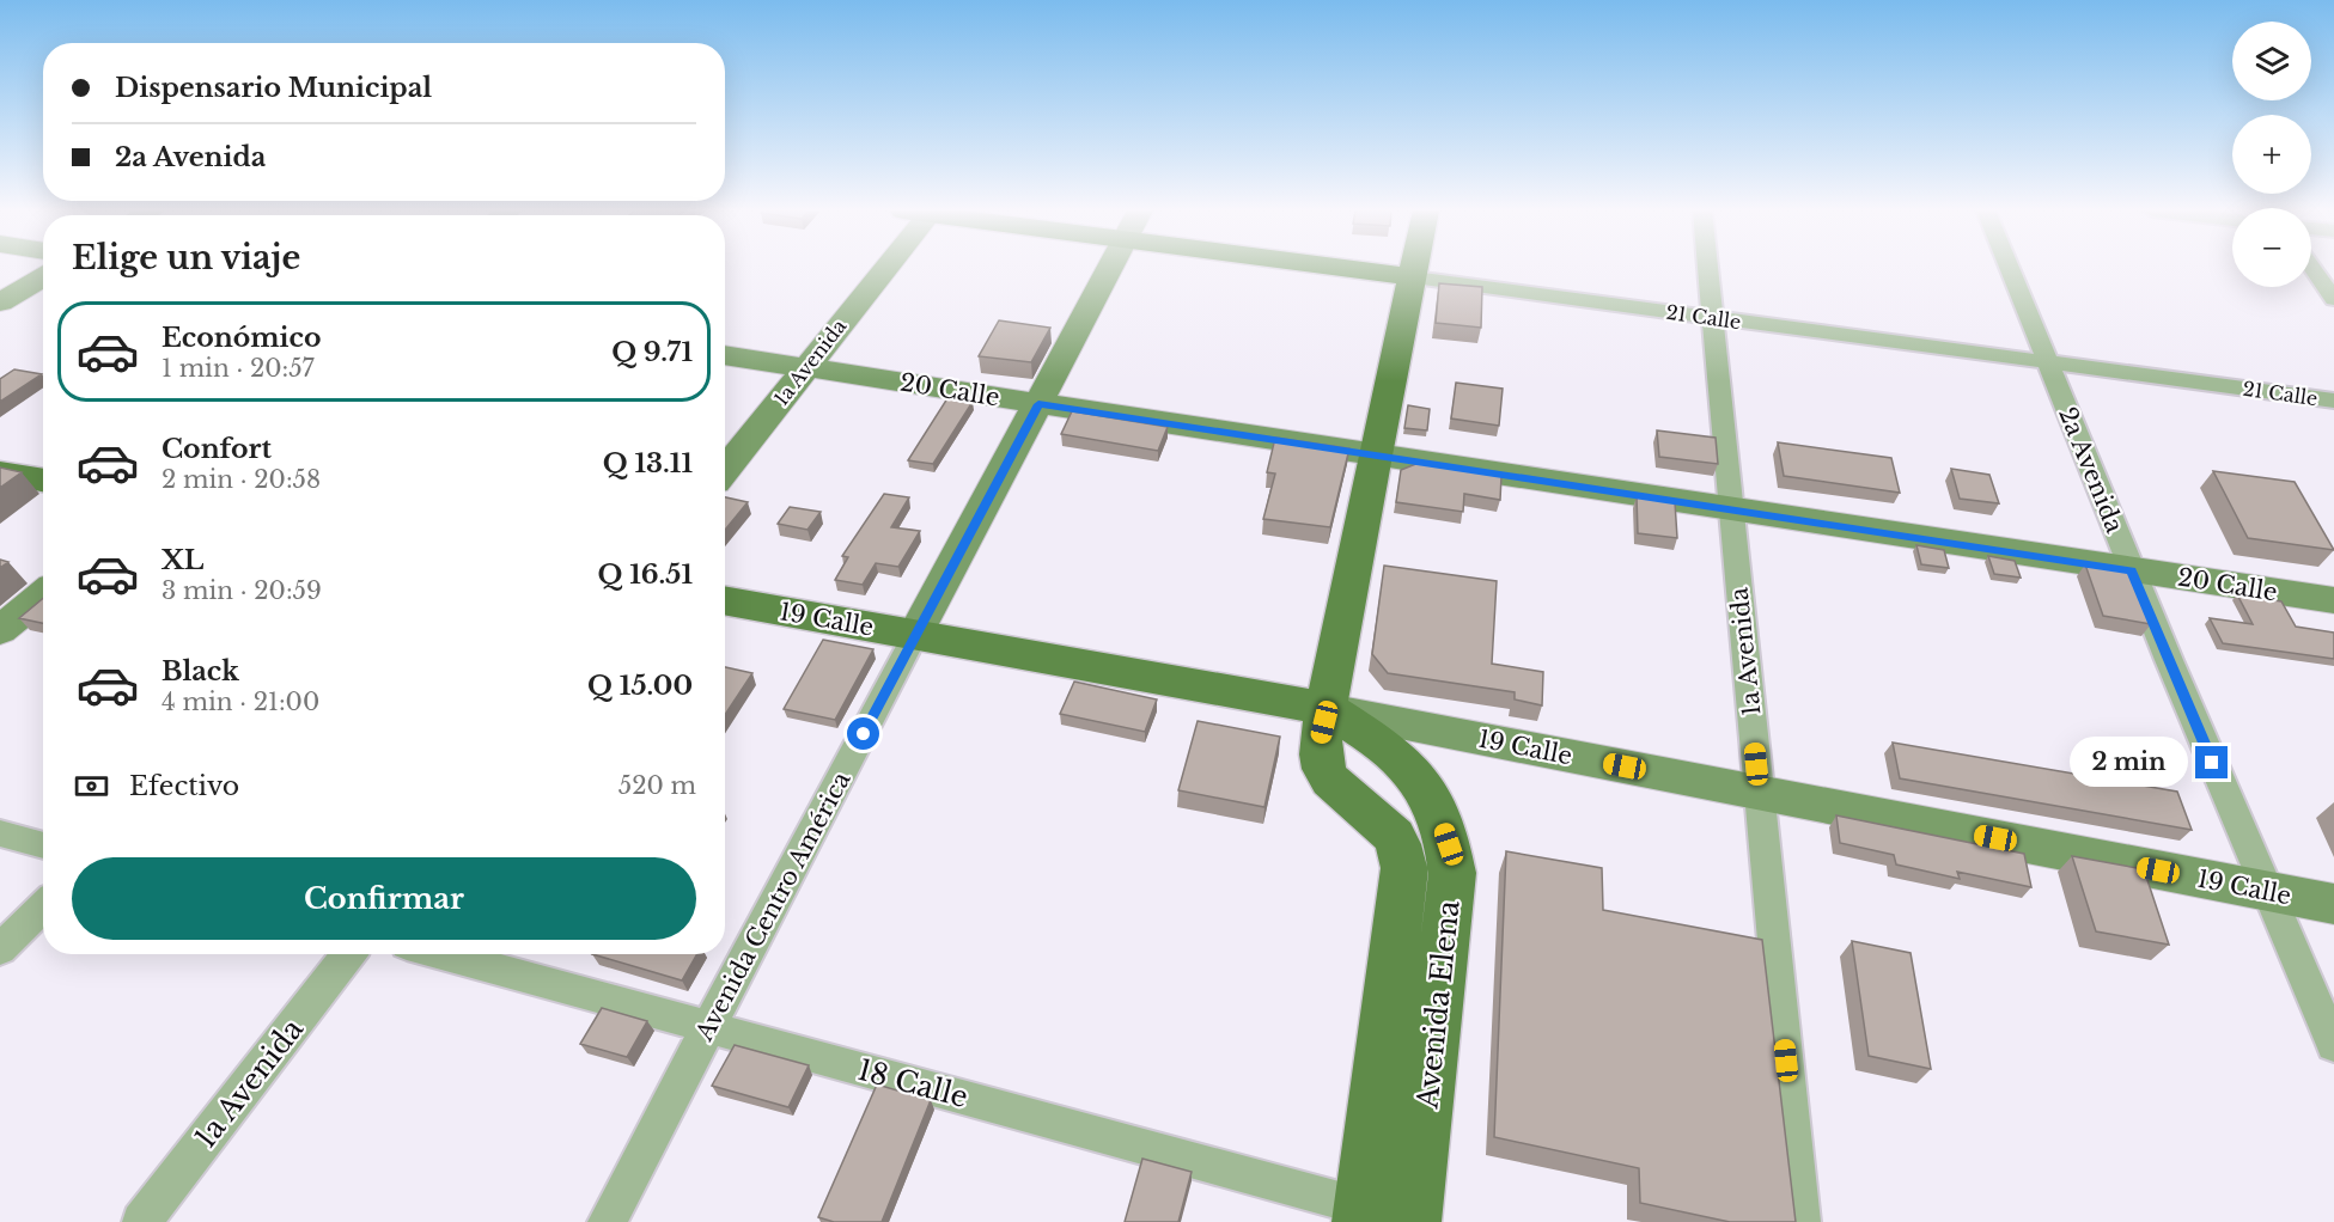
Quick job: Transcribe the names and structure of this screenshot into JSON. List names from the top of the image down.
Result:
{
  "streets": {
    "main road": [
      "21 Calle",
      "1a Avenida",
      "20 Calle",
      "19 Calle",
      "Avenida Centro América",
      "Avenida Elena"
    ],
    "street": ["2a Avenida", "18 Calle"]
  },
  "crossings": [
    ["21 Calle", "1a Avenida"],
    ["21 Calle", "2a Avenida"],
    ["21 Calle", "Avenida Elena"],
    ["1a Avenida", "20 Calle"],
    ["1a Avenida", "19 Calle"],
    ["20 Calle", "2a Avenida"],
    ["20 Calle", "Avenida Centro América"],
    ["20 Calle", "Avenida Elena"],
    ["2a Avenida", "19 Calle"],
    ["19 Calle", "Avenida Centro América"],
    ["19 Calle", "Avenida Elena"],
    ["Avenida Centro América", "18 Calle"],
    ["Avenida Elena", "18 Calle"]
  ],
  "page": {
    "map_buttons": ["+", "−"],
    "banner": ["Dispensario Municipal", "2a Avenida"],
    "heading": "Elige un viaje",
    "list": [
      {
        "name": "Económico",
        "note": "1 min · 20:57",
        "value": "Q 9.71"
      },
      {
        "name": "Confort",
        "note": "2 min · 20:58",
        "value": "Q 13.11"
      },
      {
        "name": "XL",
        "note": "3 min · 20:59",
        "value": "Q 16.51"
      },
      {
        "name": "Black",
        "note": "4 min · 21:00",
        "value": "Q 15.00"
      }
    ],
    "bubble": "2 min",
    "pay": ["Efectivo", "520 m"],
    "buttons": "Confirmar"
  }
}
